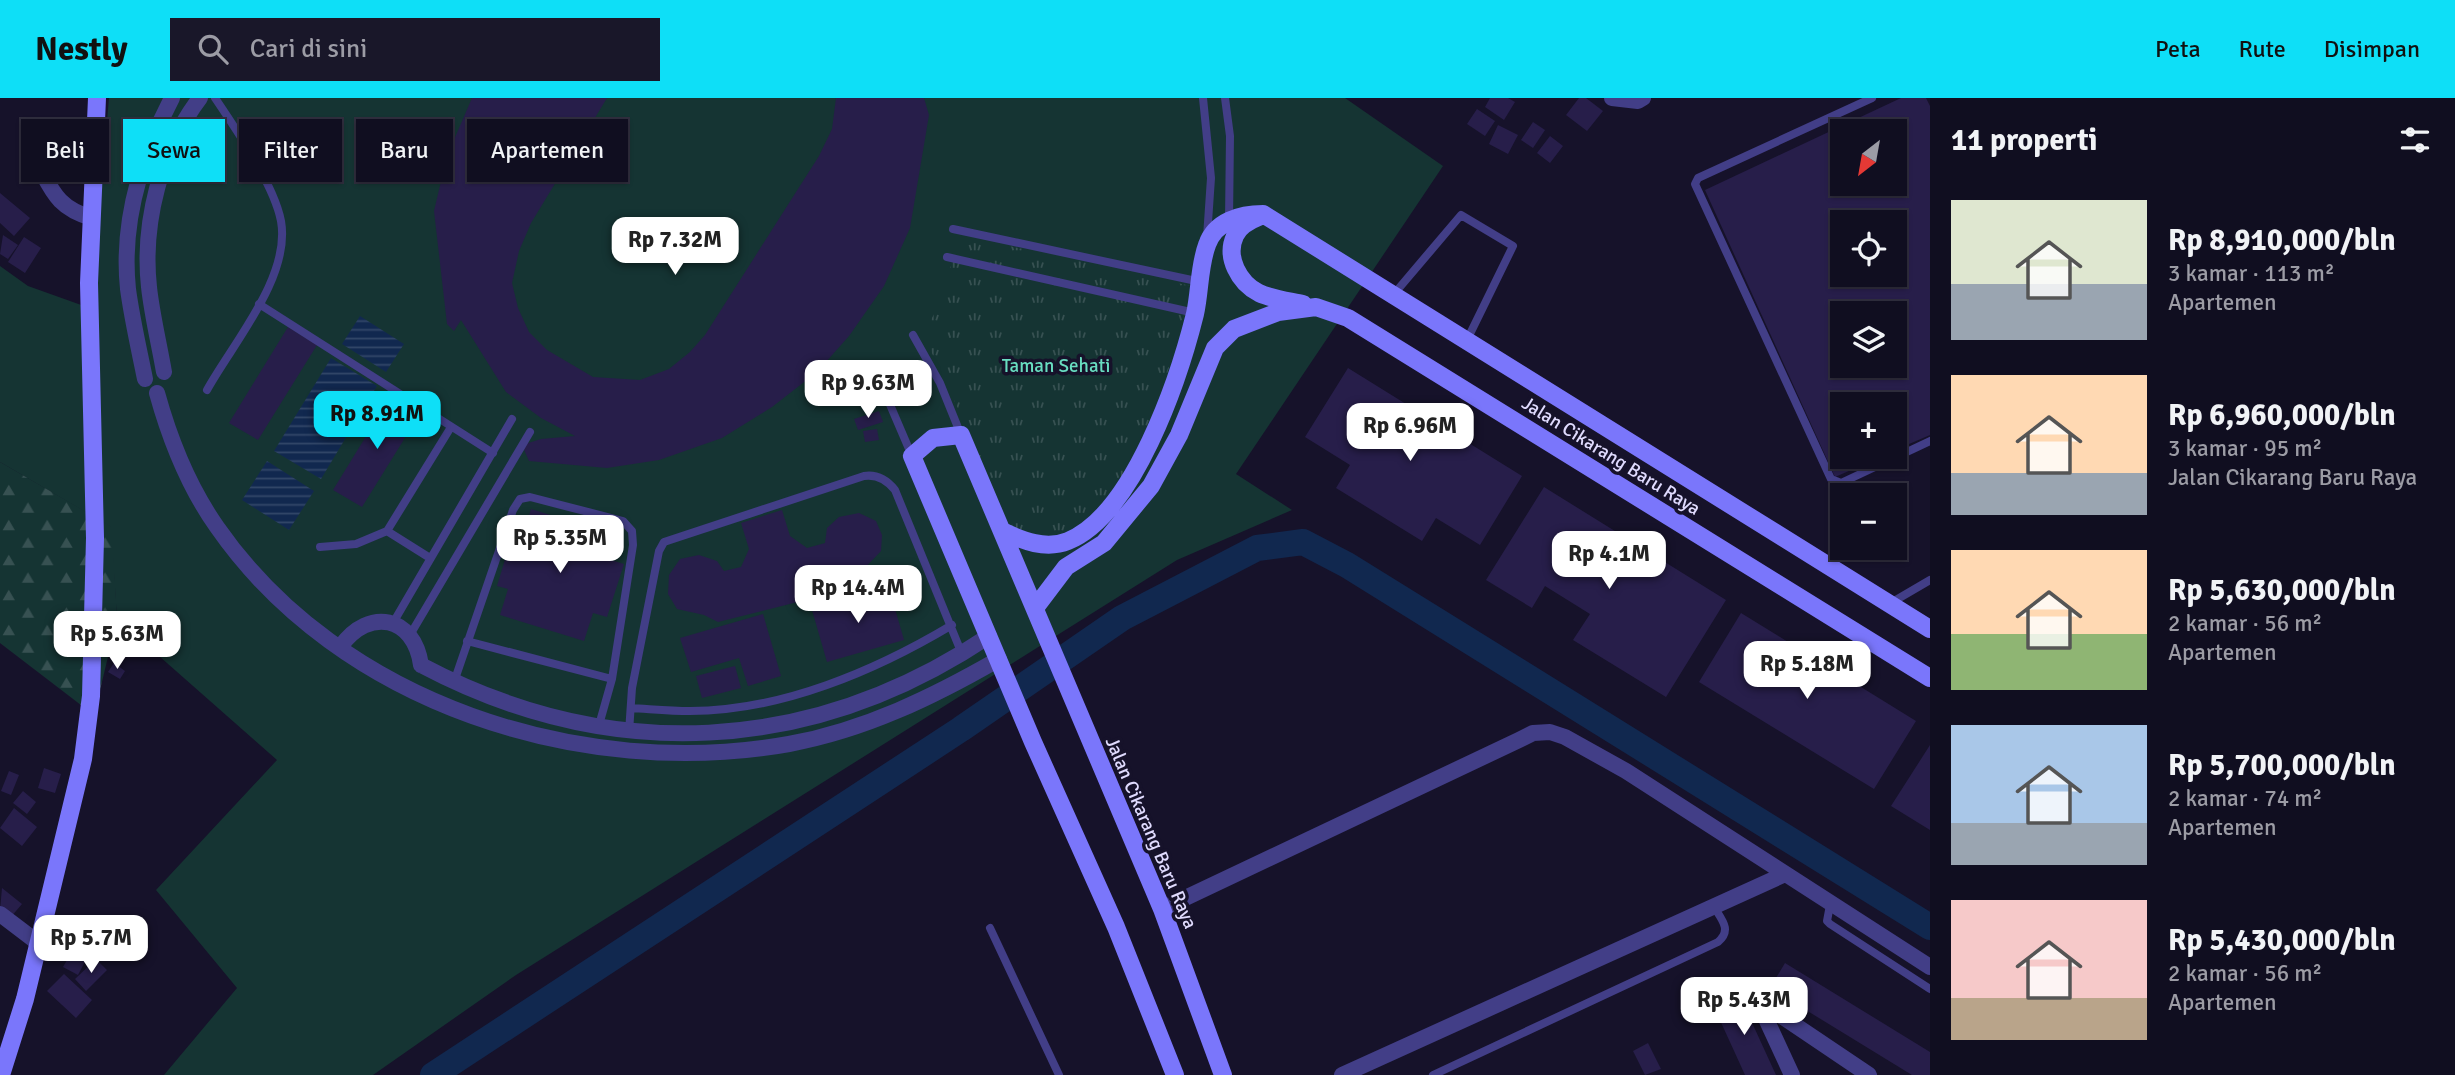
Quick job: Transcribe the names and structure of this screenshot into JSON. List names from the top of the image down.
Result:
{
  "streets": {
    "main road": ["Jalan Cikarang Baru Raya"]
  },
  "parks": ["Taman Sehati"],
  "north": "bottom left",
  "page": {
    "header": "Nestly",
    "search": "Cari di sini",
    "nav": ["Peta", "Rute", "Disimpan"],
    "heading": "11 properti",
    "map_buttons": ["+", "−"],
    "chip": [
      "Beli",
      "Sewa",
      "Filter",
      "Baru",
      "Apartemen"
    ],
    "list": [
      {
        "name": "Rp 8,910,000/bln",
        "note": "3 kamar · 113 m² · Apartemen"
      },
      {
        "name": "Rp 6,960,000/bln",
        "note": "3 kamar · 95 m² · Jalan Cikarang Baru Raya"
      },
      {
        "name": "Rp 5,630,000/bln",
        "note": "2 kamar · 56 m² · Apartemen"
      },
      {
        "name": "Rp 5,700,000/bln",
        "note": "2 kamar · 74 m² · Apartemen"
      },
      {
        "name": "Rp 5,430,000/bln",
        "note": "2 kamar · 56 m² · Apartemen"
      }
    ],
    "price": [
      "Rp 7.32M",
      "Rp 9.63M",
      "Rp 8.91M",
      "Rp 6.96M",
      "Rp 5.35M",
      "Rp 4.1M",
      "Rp 14.4M",
      "Rp 5.63M",
      "Rp 5.18M",
      "Rp 5.7M",
      "Rp 5.43M"
    ]
  }
}
